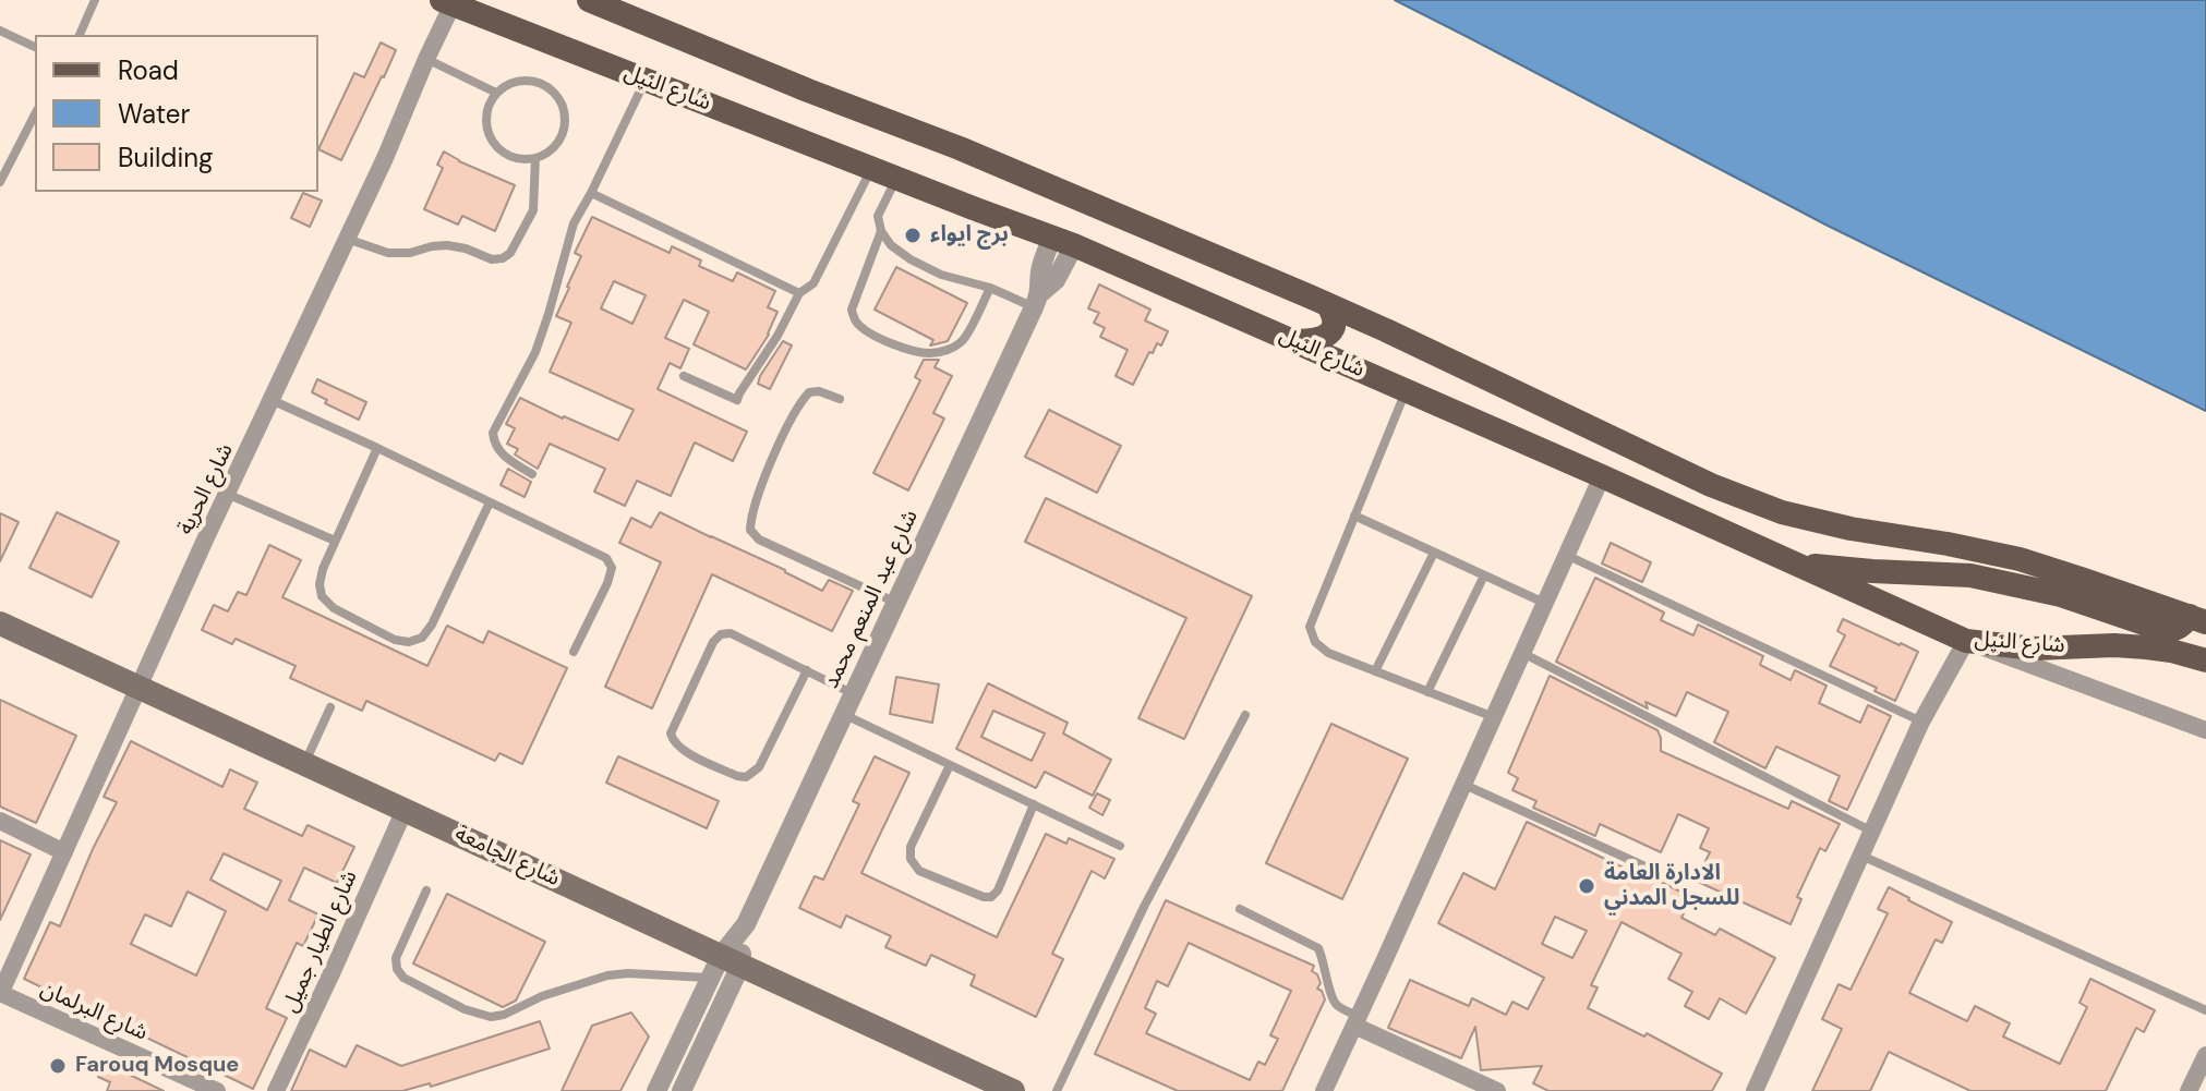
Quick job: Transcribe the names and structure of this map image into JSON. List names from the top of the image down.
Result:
{
  "streets": {
    "main road": ["شارع النيل", "شارع الجامعة"],
    "street": [
      "شارع الحرية",
      "شارع عبد المنعم محمد",
      "شارع الطيار جميل",
      "شارع البرلمان"
    ]
  },
  "crossings": [
    ["شارع النيل", "شارع الحرية"],
    ["شارع النيل", "شارع عبد المنعم محمد"],
    ["شارع الحرية", "شارع الجامعة"],
    ["شارع الحرية", "شارع البرلمان"],
    ["شارع عبد المنعم محمد", "شارع الجامعة"],
    ["شارع الجامعة", "شارع الطيار جميل"]
  ],
  "places": ["برج ايواء", "الادارة العامة للسجل المدني", "Farouq Mosque"],
  "legend": ["Road", "Water", "Building"]
}
